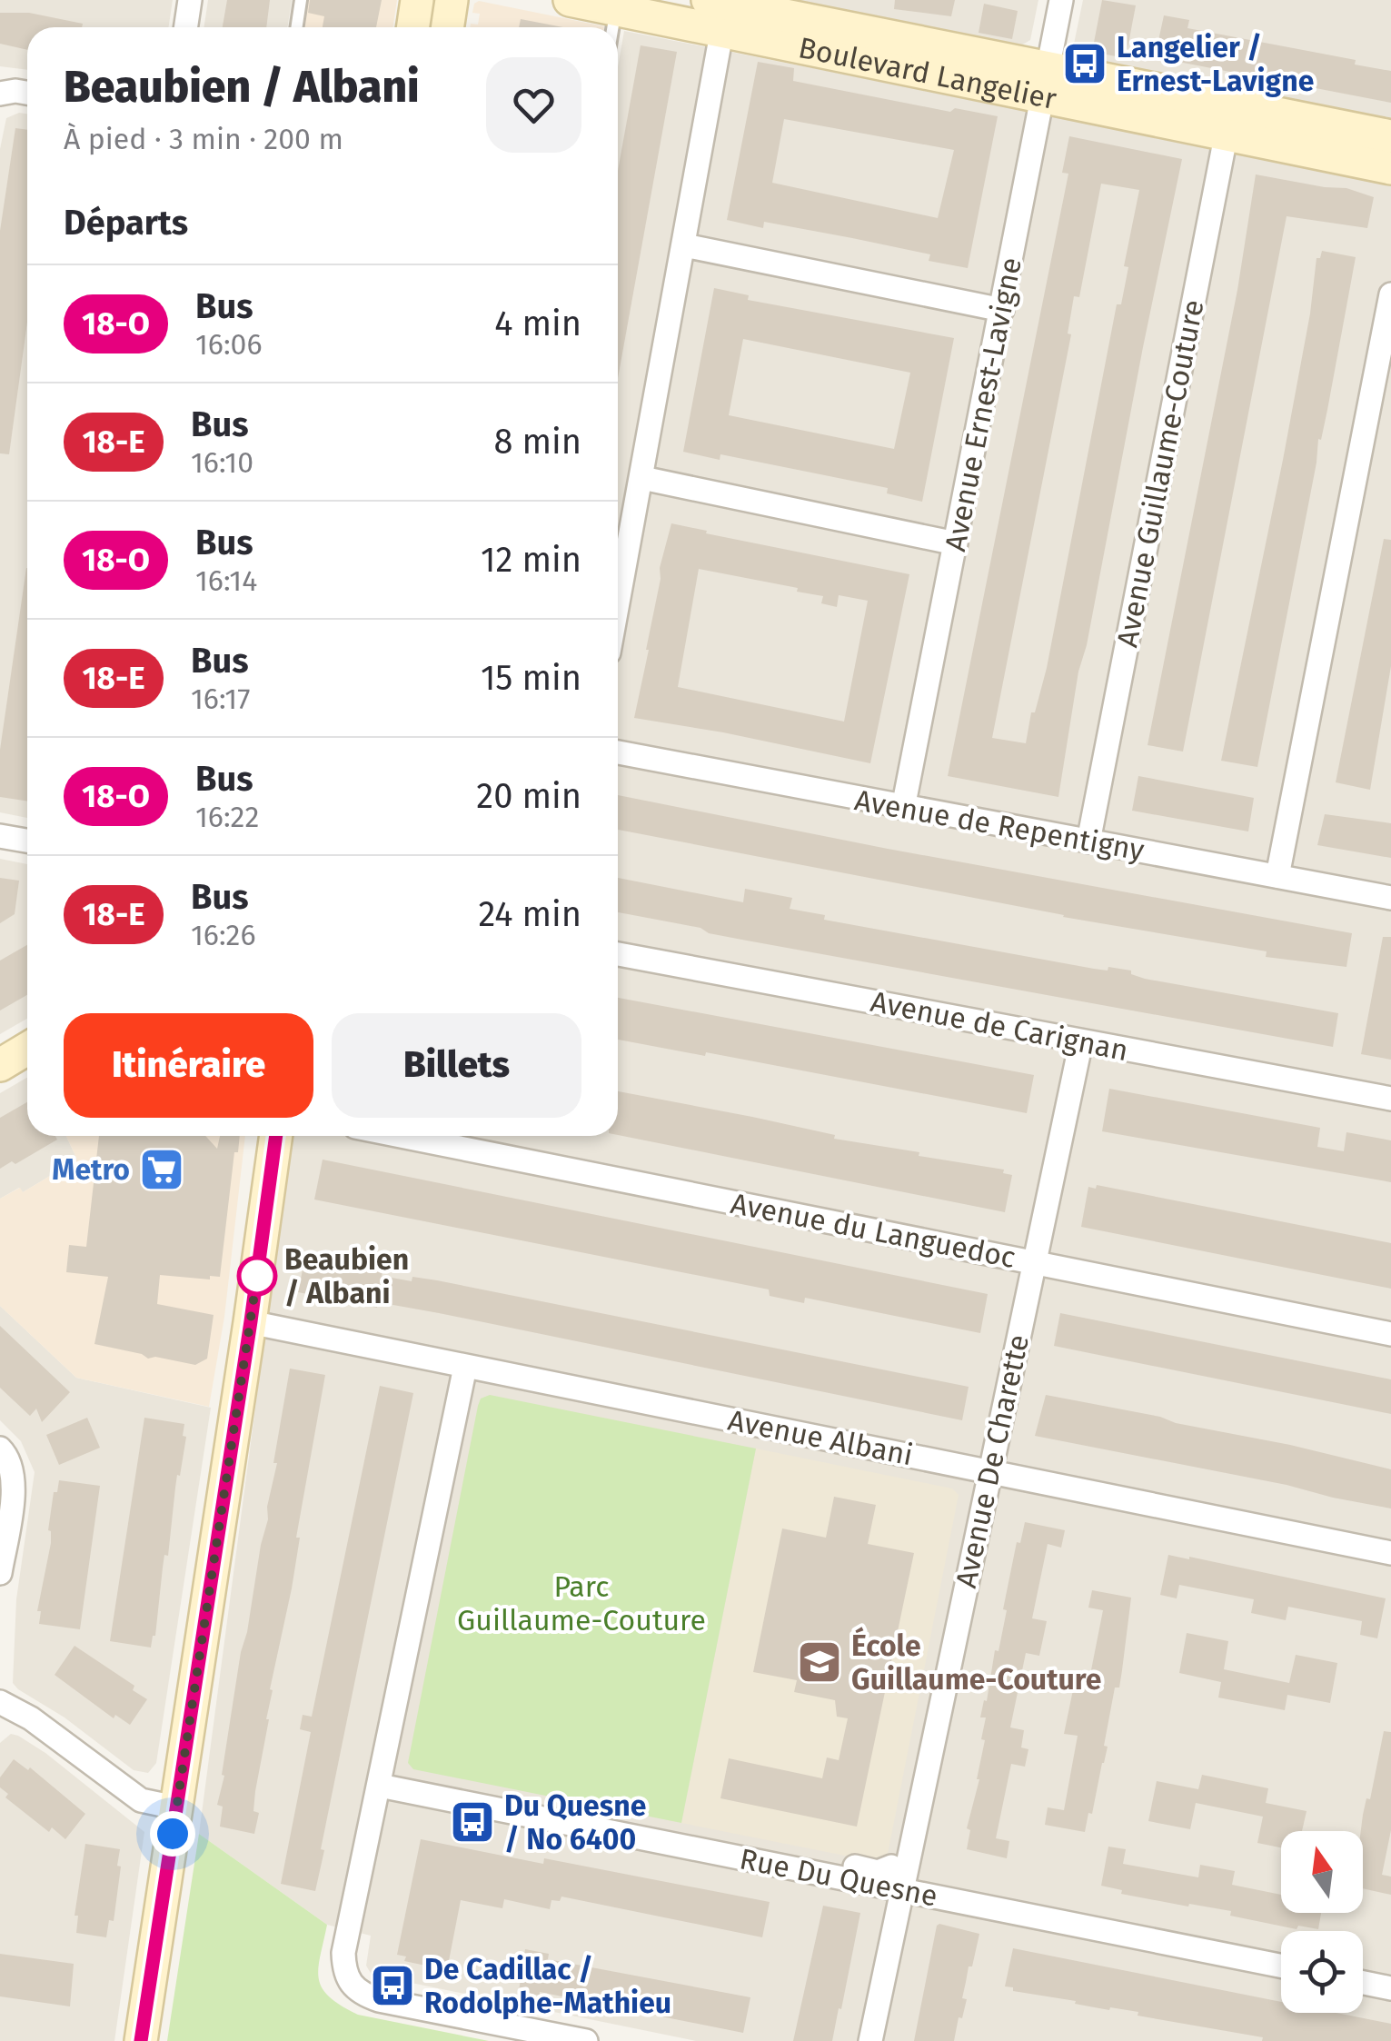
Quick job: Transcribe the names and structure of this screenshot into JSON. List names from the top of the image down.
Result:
{
  "streets": {
    "street": [
      "Boulevard Langelier",
      "Avenue Ernest-Lavigne",
      "Avenue Guillaume-Couture",
      "Avenue de Repentigny",
      "Avenue de Carignan",
      "Avenue du Languedoc",
      "Avenue Albani",
      "Avenue De Charette",
      "Rue Du Quesne"
    ]
  },
  "crossings": [
    ["Boulevard Langelier", "Avenue Ernest-Lavigne"],
    ["Boulevard Langelier", "Avenue Guillaume-Couture"],
    ["Avenue Ernest-Lavigne", "Avenue de Repentigny"],
    ["Avenue Guillaume-Couture", "Avenue de Repentigny"],
    ["Avenue de Carignan", "Avenue De Charette"],
    ["Avenue du Languedoc", "Avenue De Charette"],
    ["Avenue Albani", "Avenue De Charette"],
    ["Avenue De Charette", "Rue Du Quesne"]
  ],
  "parks": ["Parc Guillaume-Couture"],
  "places": {
    "bus stop": ["Langelier / Ernest-Lavigne", "Du Quesne / No 6400", "De Cadillac / Rodolphe-Mathieu"],
    "supermarket": ["Metro"],
    "other": ["Beaubien / Albani"],
    "school or university": ["École Guillaume-Couture"]
  },
  "lines": ["bus line 18-O"],
  "north": "top",
  "page": {
    "heading": [
      ["Beaubien / Albani", "À pied · 3 min · 200 m"],
      "Départs"
    ],
    "list": [
      {
        "mark": "18-O",
        "name": "Bus",
        "note": "16:06",
        "value": "4 min"
      },
      {
        "mark": "18-E",
        "name": "Bus",
        "note": "16:10",
        "value": "8 min"
      },
      {
        "mark": "18-O",
        "name": "Bus",
        "note": "16:14",
        "value": "12 min"
      },
      {
        "mark": "18-E",
        "name": "Bus",
        "note": "16:17",
        "value": "15 min"
      },
      {
        "mark": "18-O",
        "name": "Bus",
        "note": "16:22",
        "value": "20 min"
      },
      {
        "mark": "18-E",
        "name": "Bus",
        "note": "16:26",
        "value": "24 min"
      }
    ],
    "buttons": ["Itinéraire", "Billets"]
  }
}
